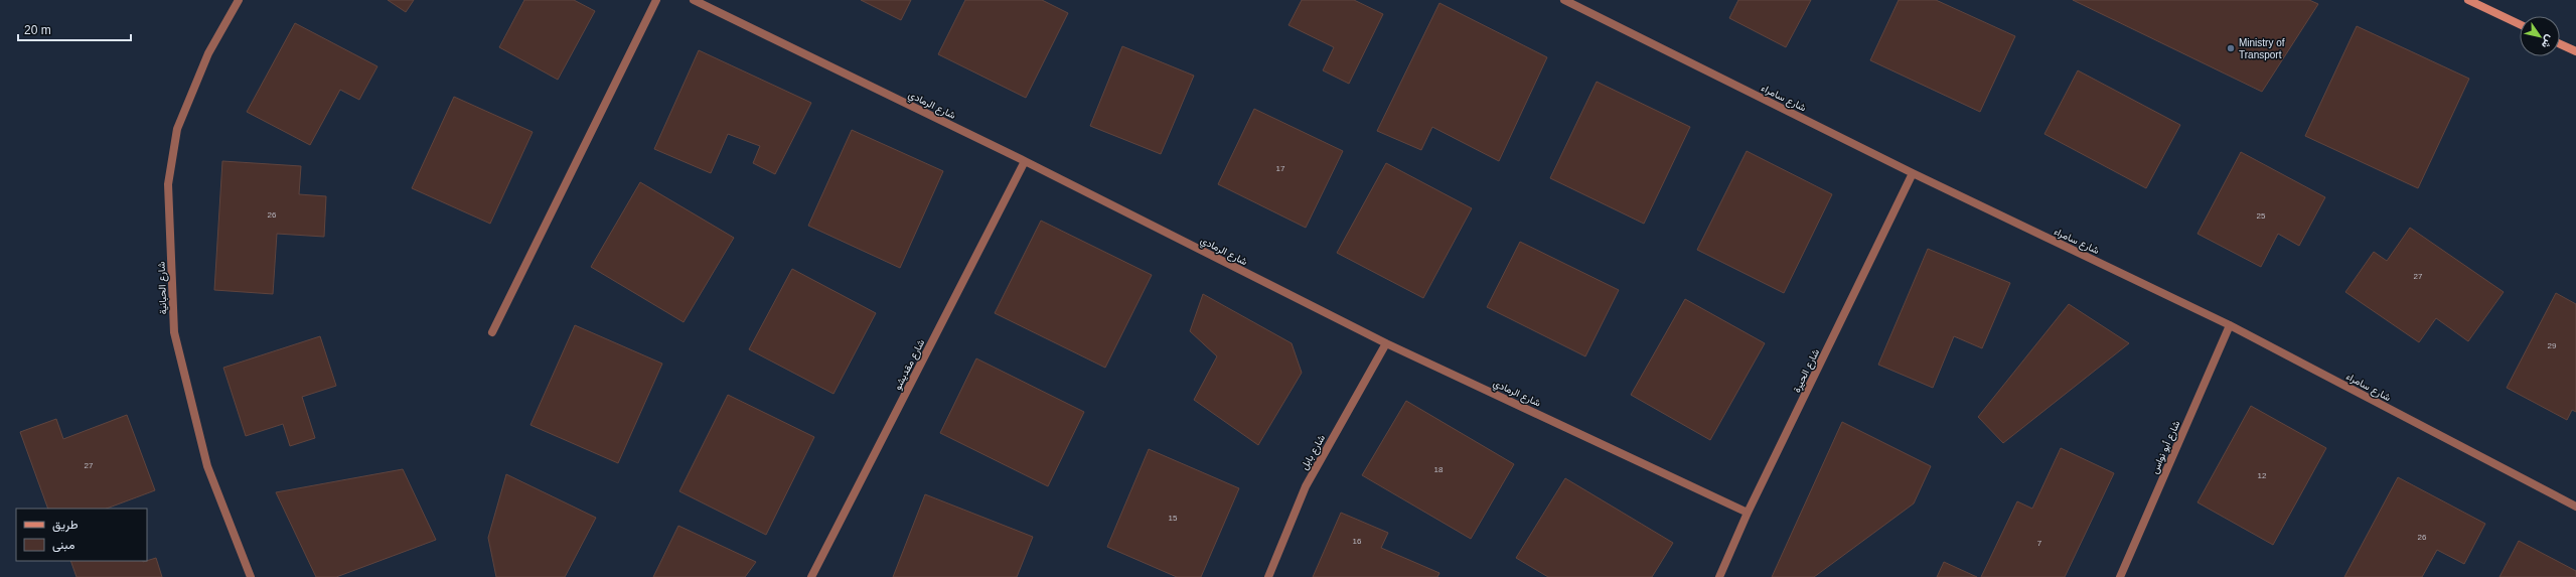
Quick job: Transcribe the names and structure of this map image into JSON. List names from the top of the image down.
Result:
{
  "streets": {
    "street": [
      "شارع سامراء",
      "شارع الرمادي",
      "شارع الحبانية",
      "شارع مقديشو",
      "شارع الحيرة",
      "شارع أبو نواس",
      "شارع بابل"
    ]
  },
  "crossings": [
    ["شارع سامراء", "شارع الحيرة"],
    ["شارع سامراء", "شارع أبو نواس"],
    ["شارع الرمادي", "شارع مقديشو"],
    ["شارع الرمادي", "شارع الحيرة"],
    ["شارع الرمادي", "شارع بابل"]
  ],
  "places": ["Ministry of Transport"],
  "house_numbers": [
    "17",
    "26",
    "25",
    "27",
    "29",
    "27",
    "18",
    "12",
    "15",
    "26",
    "16",
    "7"
  ],
  "legend": ["طريق", "مبنى"],
  "scale_bar": "20 m",
  "north": "bottom right"
}
